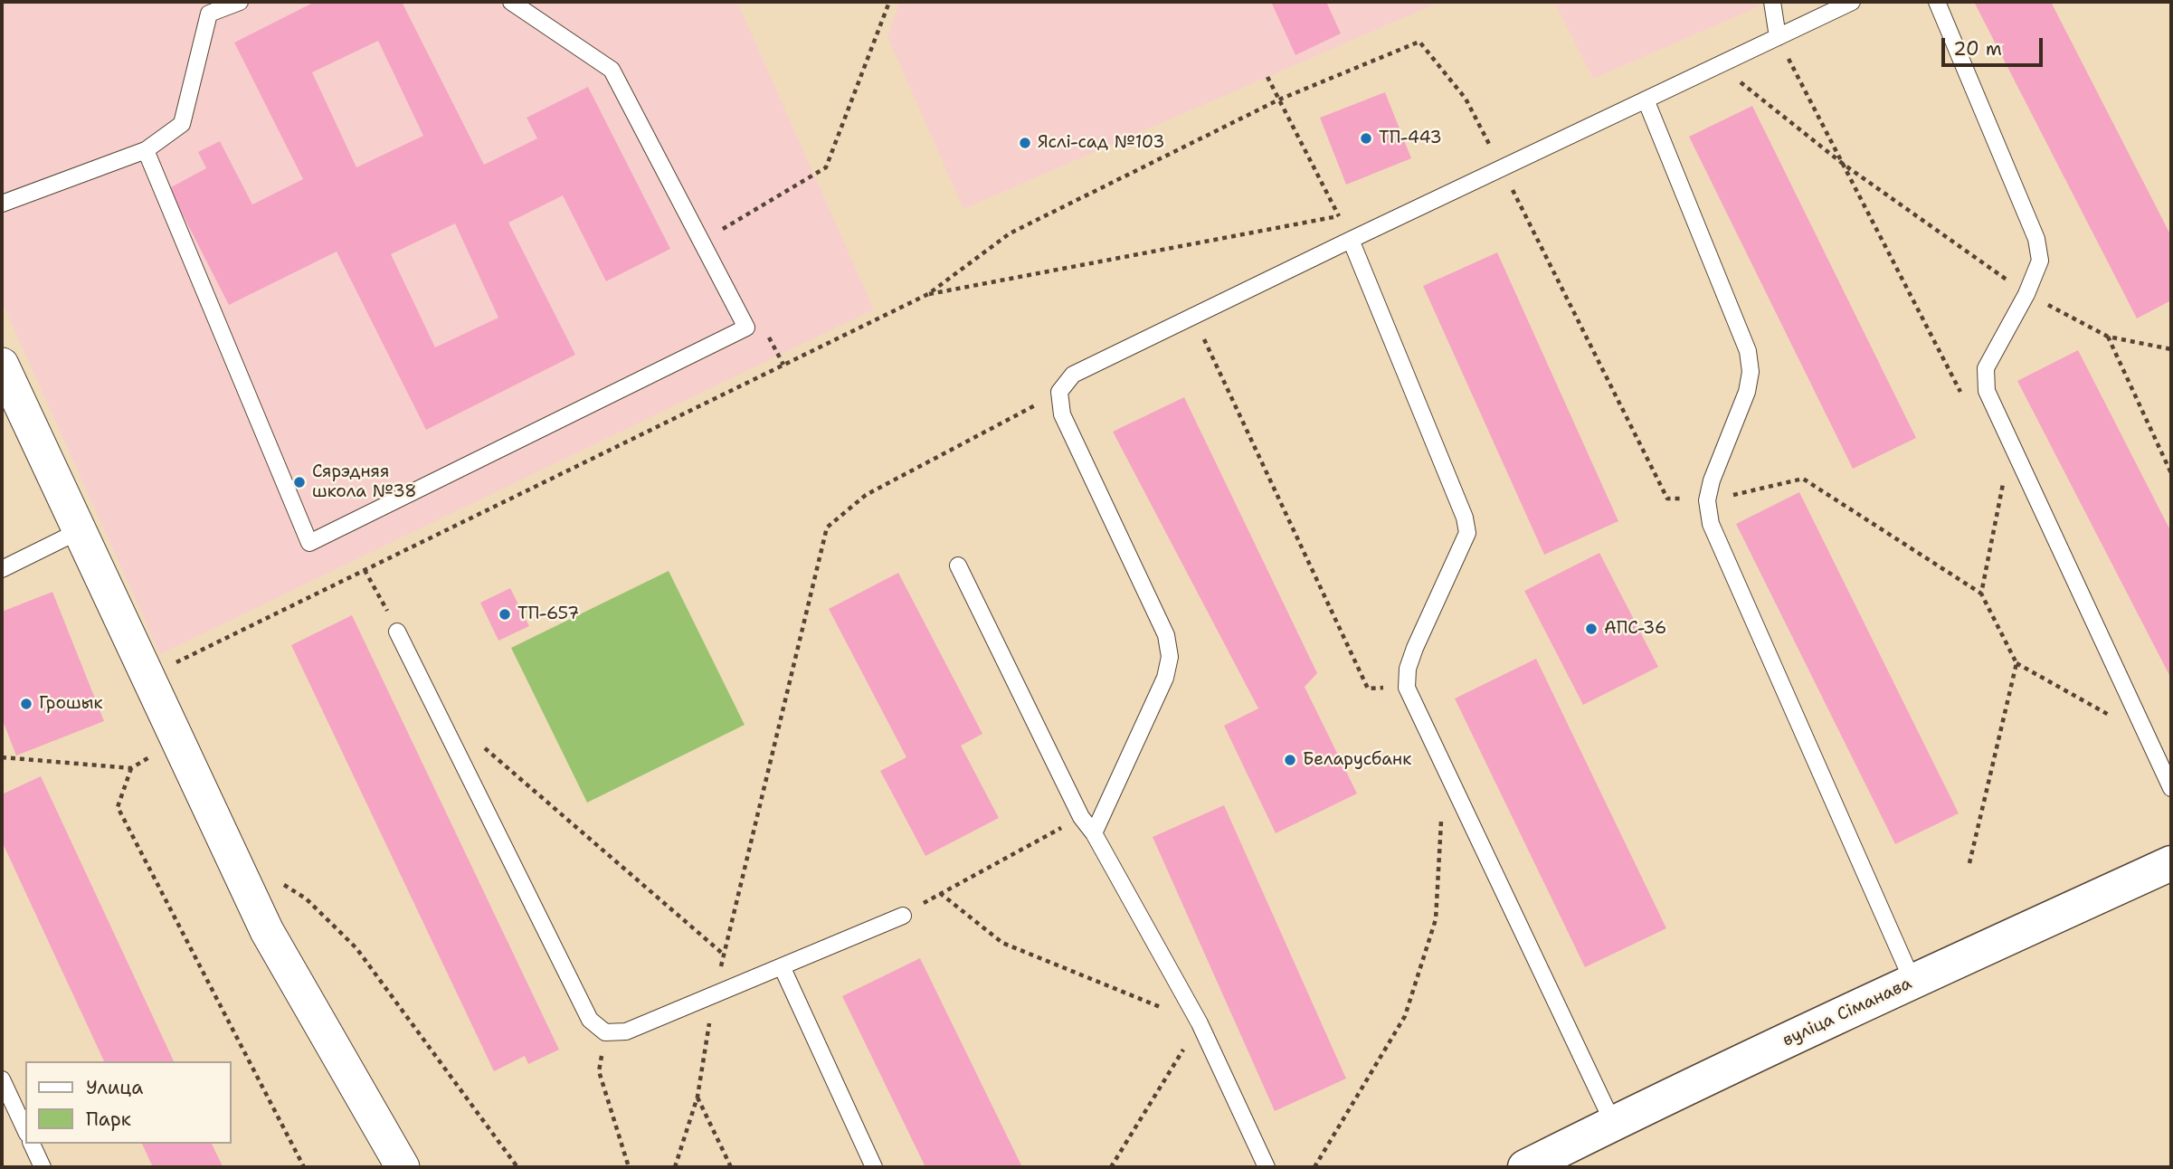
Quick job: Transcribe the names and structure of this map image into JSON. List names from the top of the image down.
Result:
{
  "streets": {
    "main road": ["вуліца Сіманава"]
  },
  "places": [
    "ТП-443",
    "Яслі-сад №103",
    "Сярэдняя школа №38",
    "ТП-657",
    "АПС-36",
    "Грошык",
    "Беларусбанк"
  ],
  "legend": ["Улица", "Парк"],
  "scale_bar": "20 m"
}
